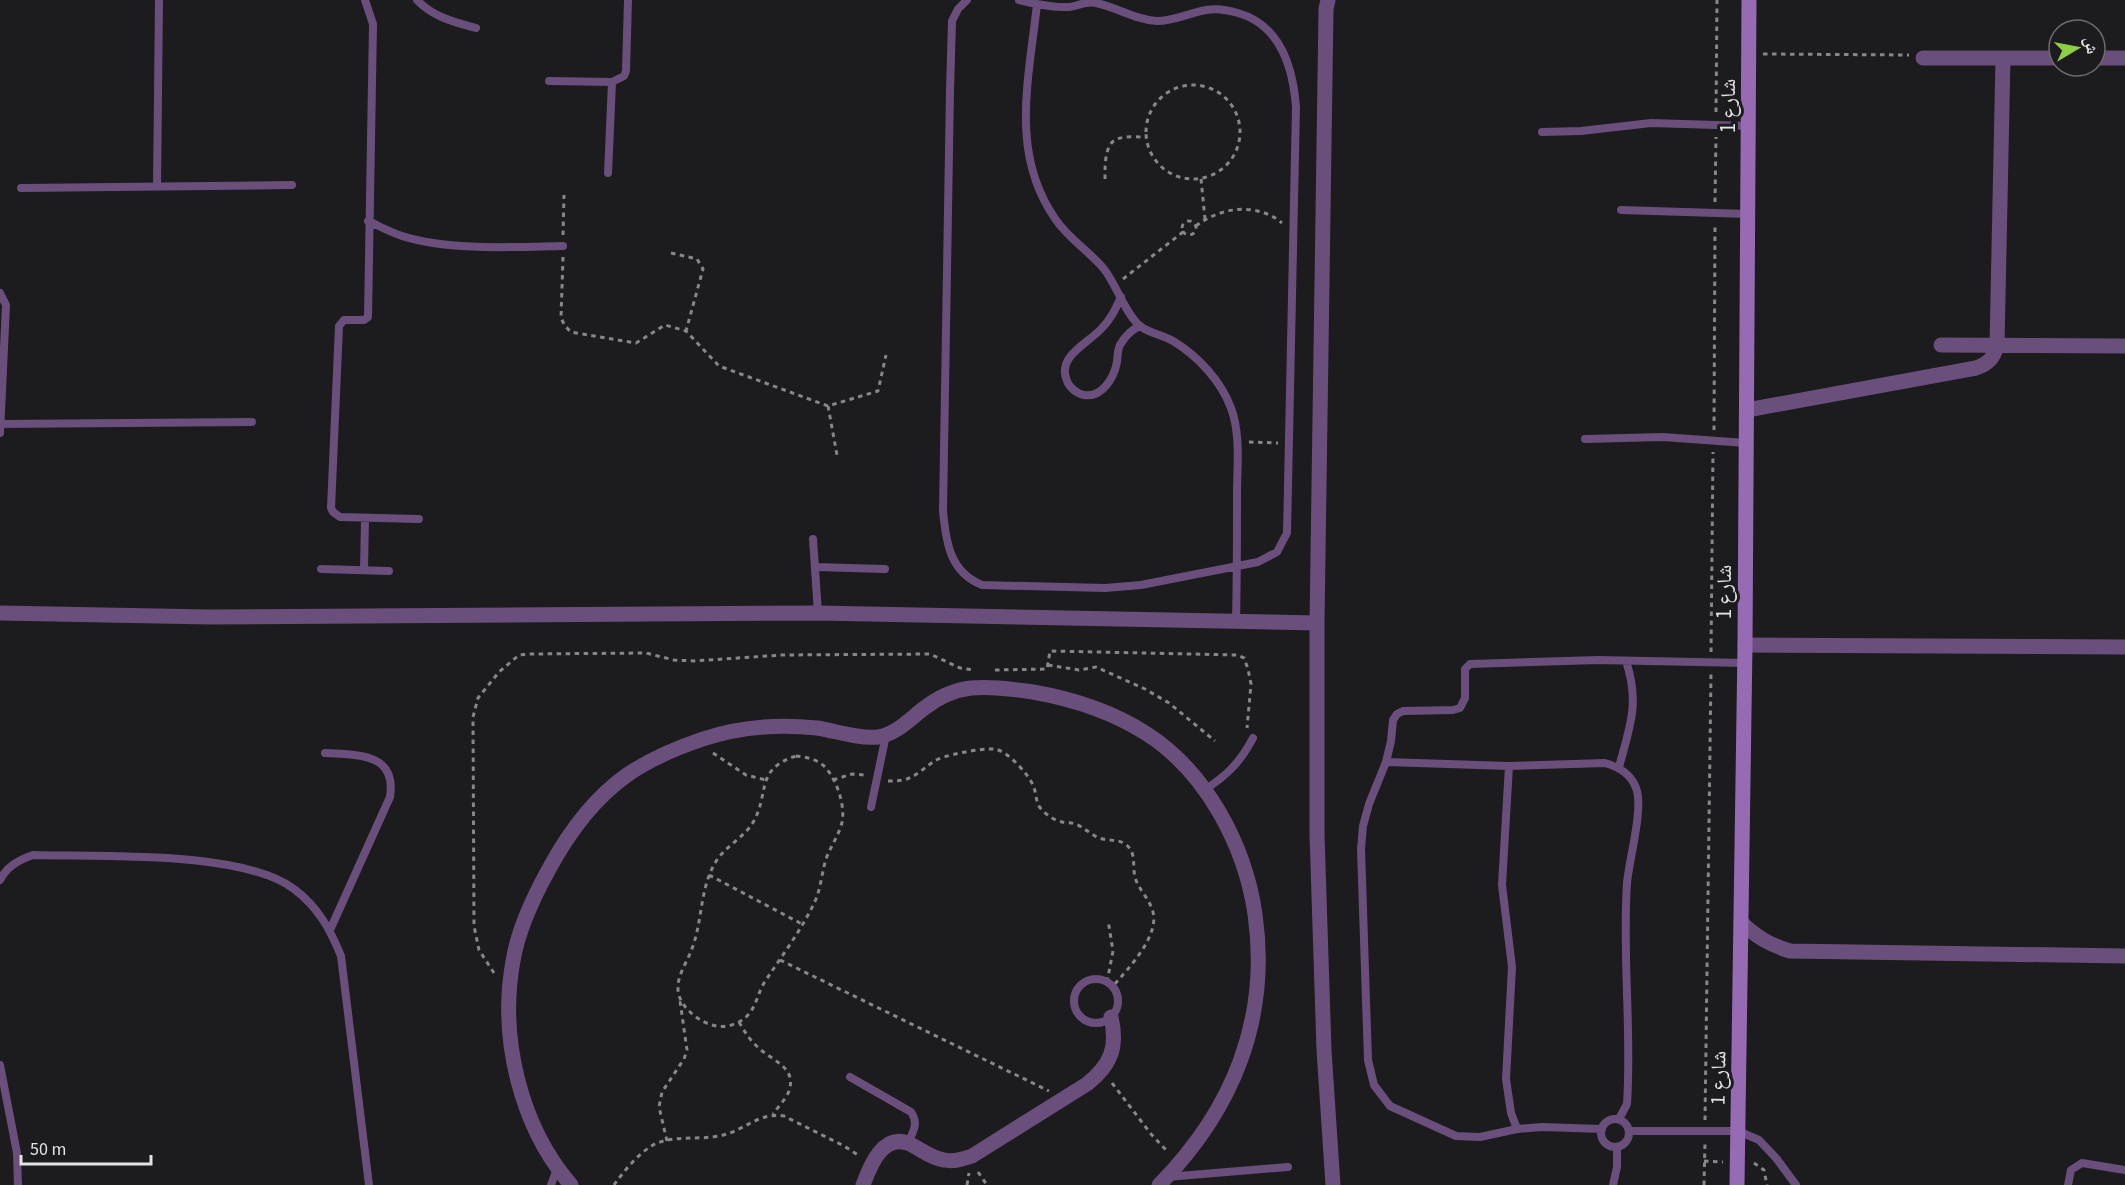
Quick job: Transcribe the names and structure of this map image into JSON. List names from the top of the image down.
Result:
{
  "streets": {
    "street": ["شارع 1"]
  },
  "scale_bar": "50 m",
  "north": "right"
}
